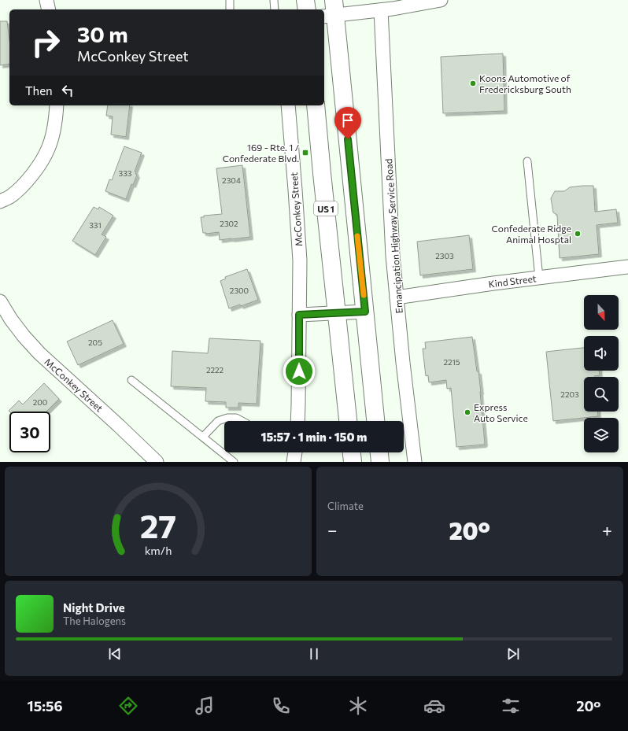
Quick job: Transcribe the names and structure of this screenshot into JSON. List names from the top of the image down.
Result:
{
  "streets": {
    "main road": ["US 1"],
    "street": ["McConkey Street", "Emancipation Highway Service Road", "Kind Street"]
  },
  "crossings": [
    ["Emancipation Highway Service Road", "Kind Street"]
  ],
  "places": {
    "other": ["Koons Automotive of Fredericksburg South", "Confederate Ridge Animal Hosptal", "Express Auto Service"],
    "transit": ["169 - Rte. 1 / Confederate Blvd."]
  },
  "house_numbers": [
    "333",
    "2304",
    "2302",
    "331",
    "2303",
    "2300",
    "205",
    "2215",
    "2222",
    "2203",
    "200"
  ],
  "north": "bottom",
  "page": {
    "turn": ["30 m", "McConkey Street"],
    "then": "Then",
    "limit": "30",
    "trip": "15:57 · 1 min · 150 m",
    "tile": "Climate",
    "heat": ["−", "20°", "+"],
    "song": ["Night Drive", "The Halogens"],
    "tabs": ["15:56", "20°"],
    "gauge": ["27", "km/h"]
  }
}
